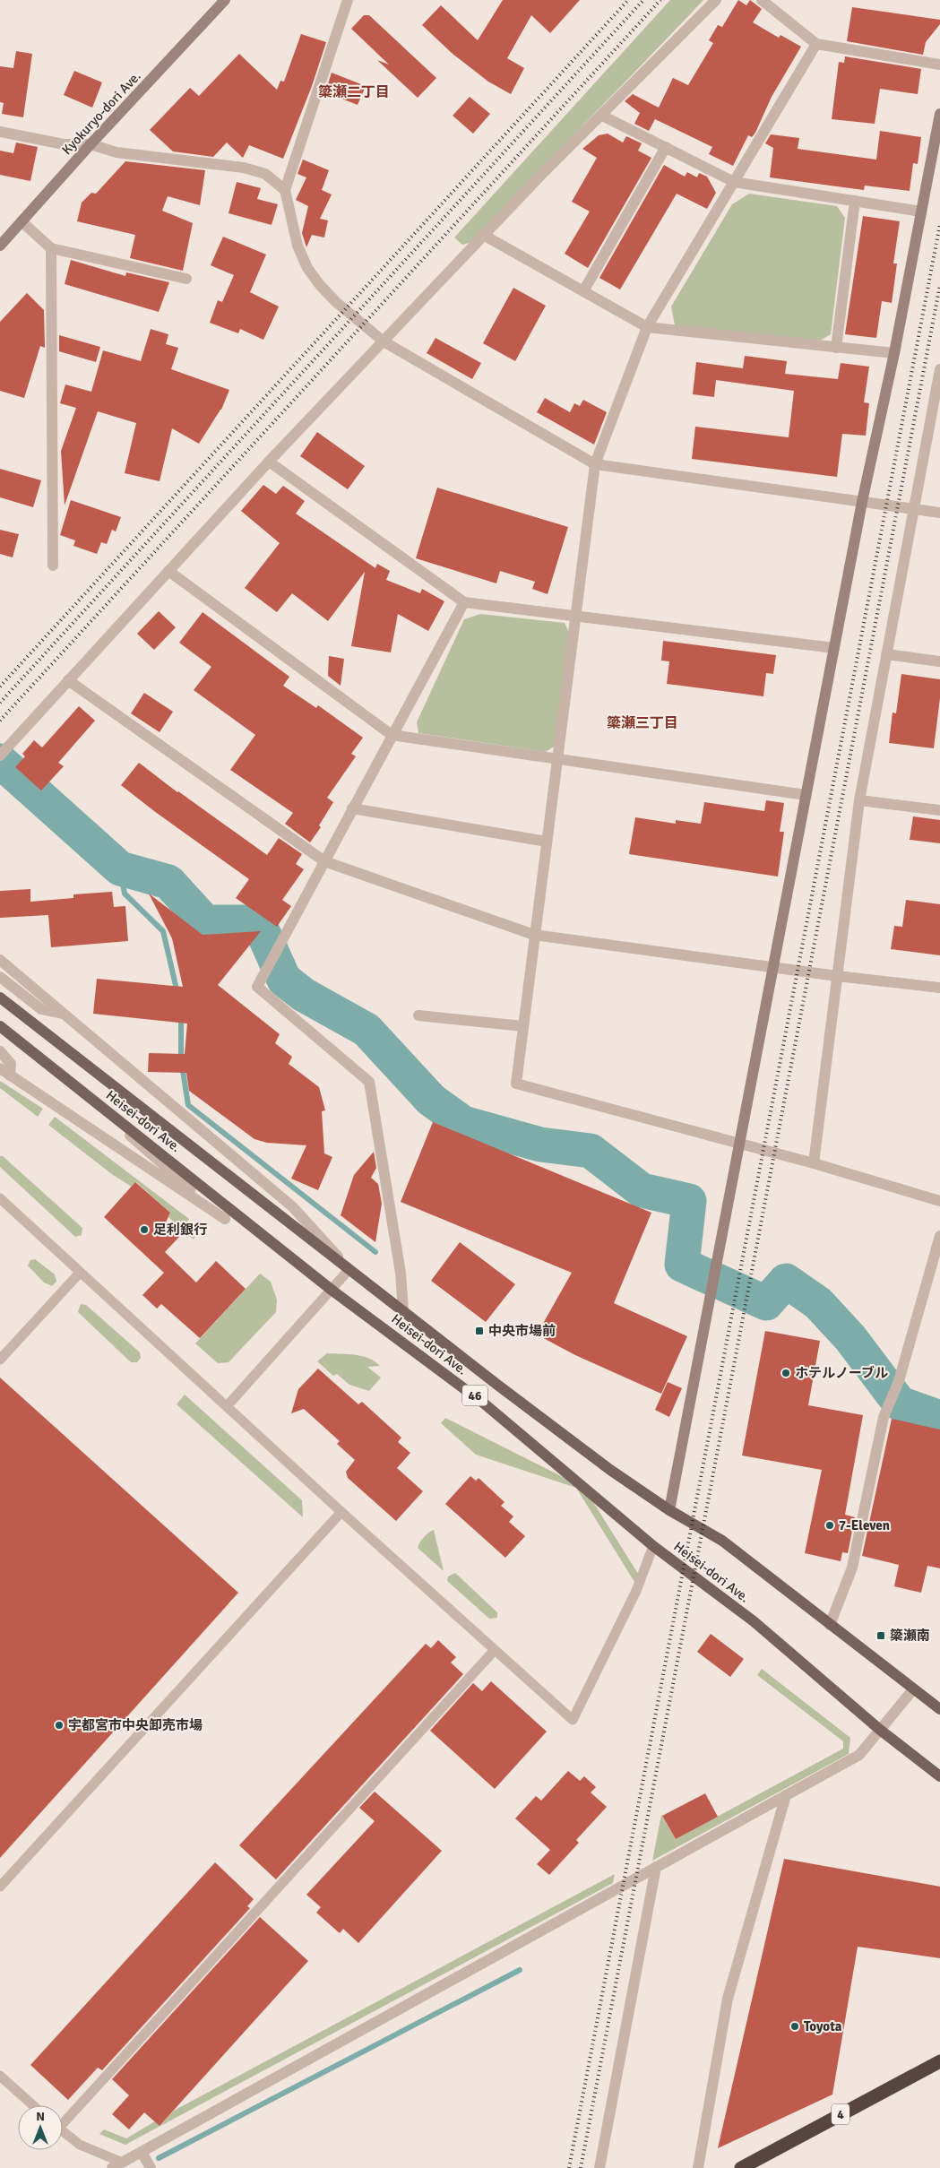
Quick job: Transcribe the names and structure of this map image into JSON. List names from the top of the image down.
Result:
{
  "streets": {
    "highway": ["4"],
    "main road": ["Heisei-dori Ave.", "46"],
    "street": ["Kyokuryo-dori Ave."]
  },
  "districts": ["簗瀬二丁目", "簗瀬三丁目"],
  "places": {
    "other": [
      "足利銀行",
      "ホテルノーブル",
      "7-Eleven",
      "宇都宮市中央卸売市場",
      "Toyota"
    ],
    "transit": ["中央市場前", "簗瀬南"]
  },
  "north": "top"
}
